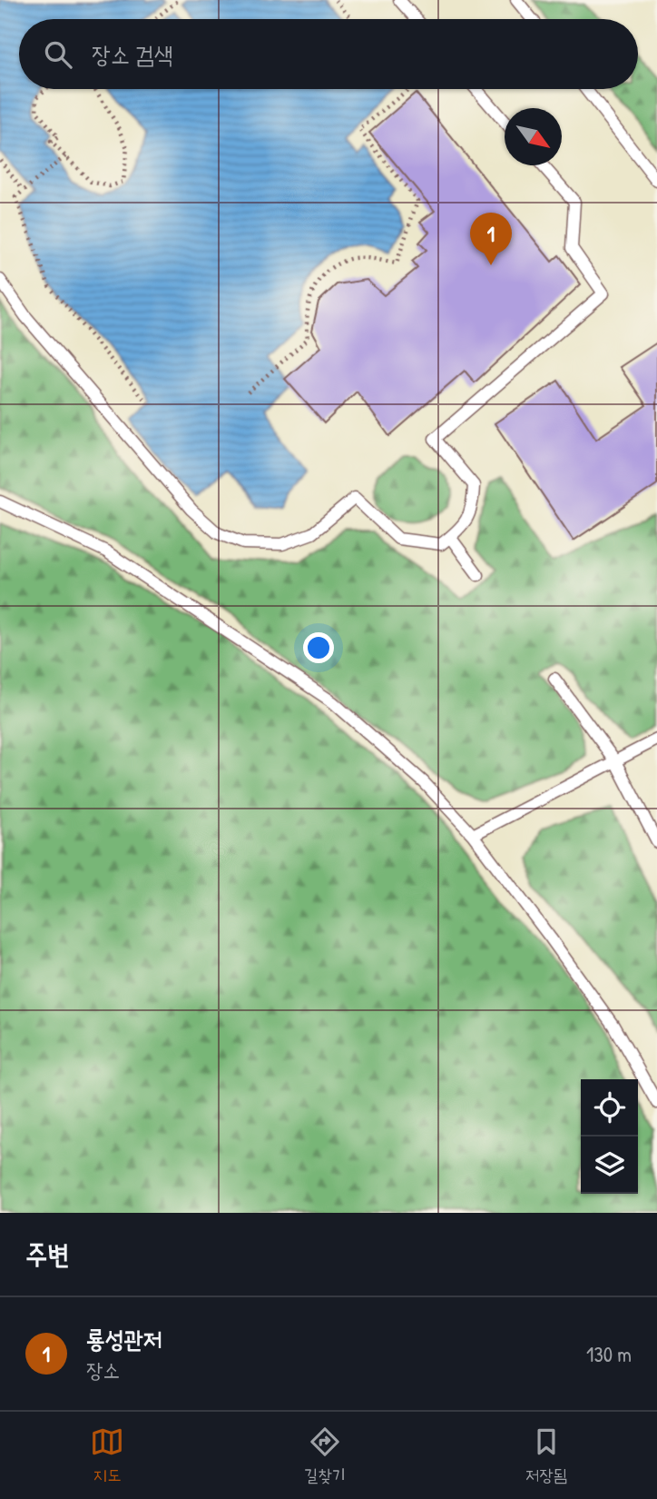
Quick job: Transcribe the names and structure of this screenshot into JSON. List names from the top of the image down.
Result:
{
  "north": "bottom right",
  "page": {
    "search": "장소 검색",
    "pins": "1",
    "heading": "주변",
    "list": [
      {
        "mark": "1",
        "name": "룡성관저",
        "note": "장소",
        "value": "130 m"
      }
    ],
    "nav": ["지도", "길찾기", "저장됨"]
  }
}
